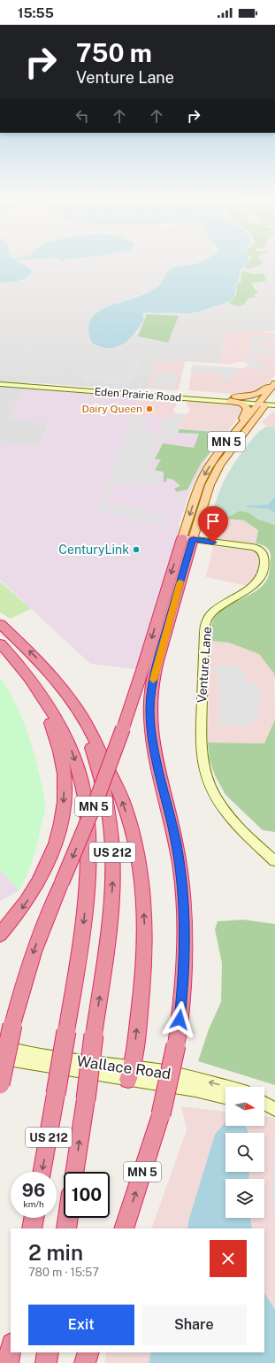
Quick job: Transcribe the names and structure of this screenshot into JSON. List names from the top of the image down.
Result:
{
  "streets": {
    "highway": ["MN 5", "US 212"],
    "street": ["Eden Prairie Road", "Venture Lane", "Wallace Road"]
  },
  "crossings": [
    ["Eden Prairie Road", "MN 5"],
    ["MN 5", "Venture Lane"]
  ],
  "places": ["Dairy Queen", "CenturyLink"],
  "north": "right",
  "page": {
    "status": "15:55",
    "turn": ["750 m", "Venture Lane"],
    "speed": "96 km/h",
    "limit": "100",
    "heading": ["2 min", "780 m · 15:57"],
    "buttons": ["Exit", "Share"]
  }
}
